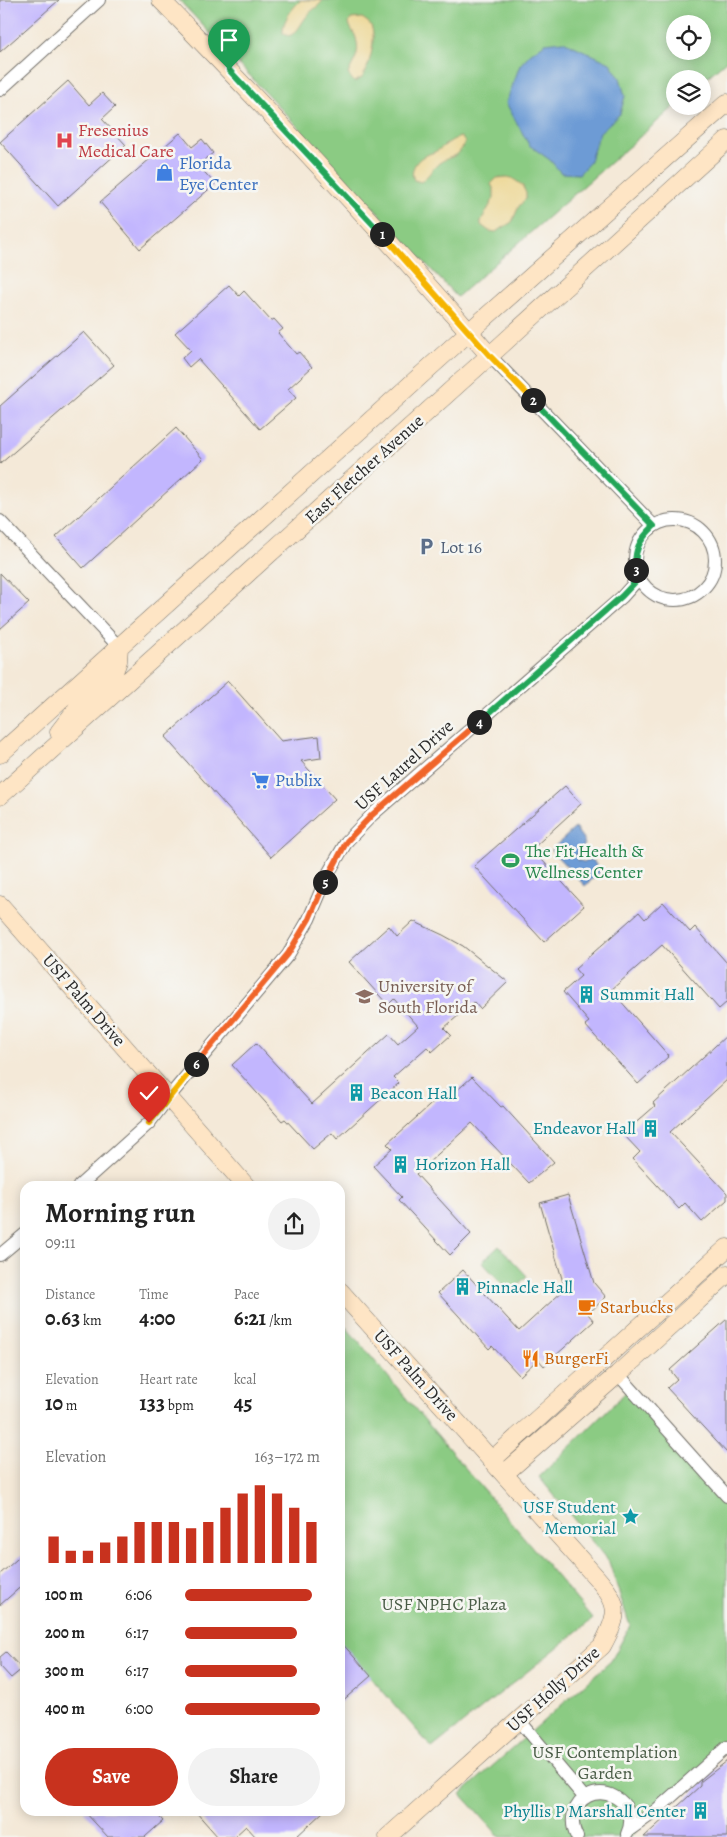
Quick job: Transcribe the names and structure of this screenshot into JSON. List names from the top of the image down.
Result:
{
  "streets": {
    "street": [
      "East Fletcher Avenue",
      "USF Laurel Drive",
      "USF Palm Drive",
      "USF Holly Drive"
    ]
  },
  "crossings": [
    ["USF Laurel Drive", "USF Palm Drive"],
    ["USF Palm Drive", "USF Holly Drive"]
  ],
  "parks": ["USF NPHC Plaza", "USF Contemplation Garden"],
  "places": {
    "hospital": ["Fresenius Medical Care"],
    "shop": ["Florida Eye Center"],
    "parking": ["Lot 16"],
    "supermarket": ["Publix"],
    "sports": ["The Fit Health & Wellness Center"],
    "building": [
      "Summit Hall",
      "Beacon Hall",
      "Endeavor Hall",
      "Horizon Hall",
      "Pinnacle Hall",
      "Phyllis P Marshall Center"
    ],
    "school or university": ["University of South Florida"],
    "cafe": ["Starbucks"],
    "restaurant": ["BurgerFi"],
    "place": ["USF Student Memorial"]
  },
  "page": {
    "pins": [
      "1",
      "2",
      "3",
      "4",
      "5",
      "6"
    ],
    "heading": ["Morning run", "09:11"],
    "stats": [
      ["Distance", "0.63 km"],
      ["Time", "4:00"],
      ["Pace", "6:21 /km"],
      ["Elevation", "10 m"],
      ["Heart rate", "133 bpm"],
      ["kcal", "45"]
    ],
    "chart": ["Elevation", "163–172 m"],
    "list": [
      {
        "name": "100 m",
        "note": "6:06"
      },
      {
        "name": "200 m",
        "note": "6:17"
      },
      {
        "name": "300 m",
        "note": "6:17"
      },
      {
        "name": "400 m",
        "note": "6:00"
      }
    ],
    "buttons": ["Save", "Share"]
  }
}
